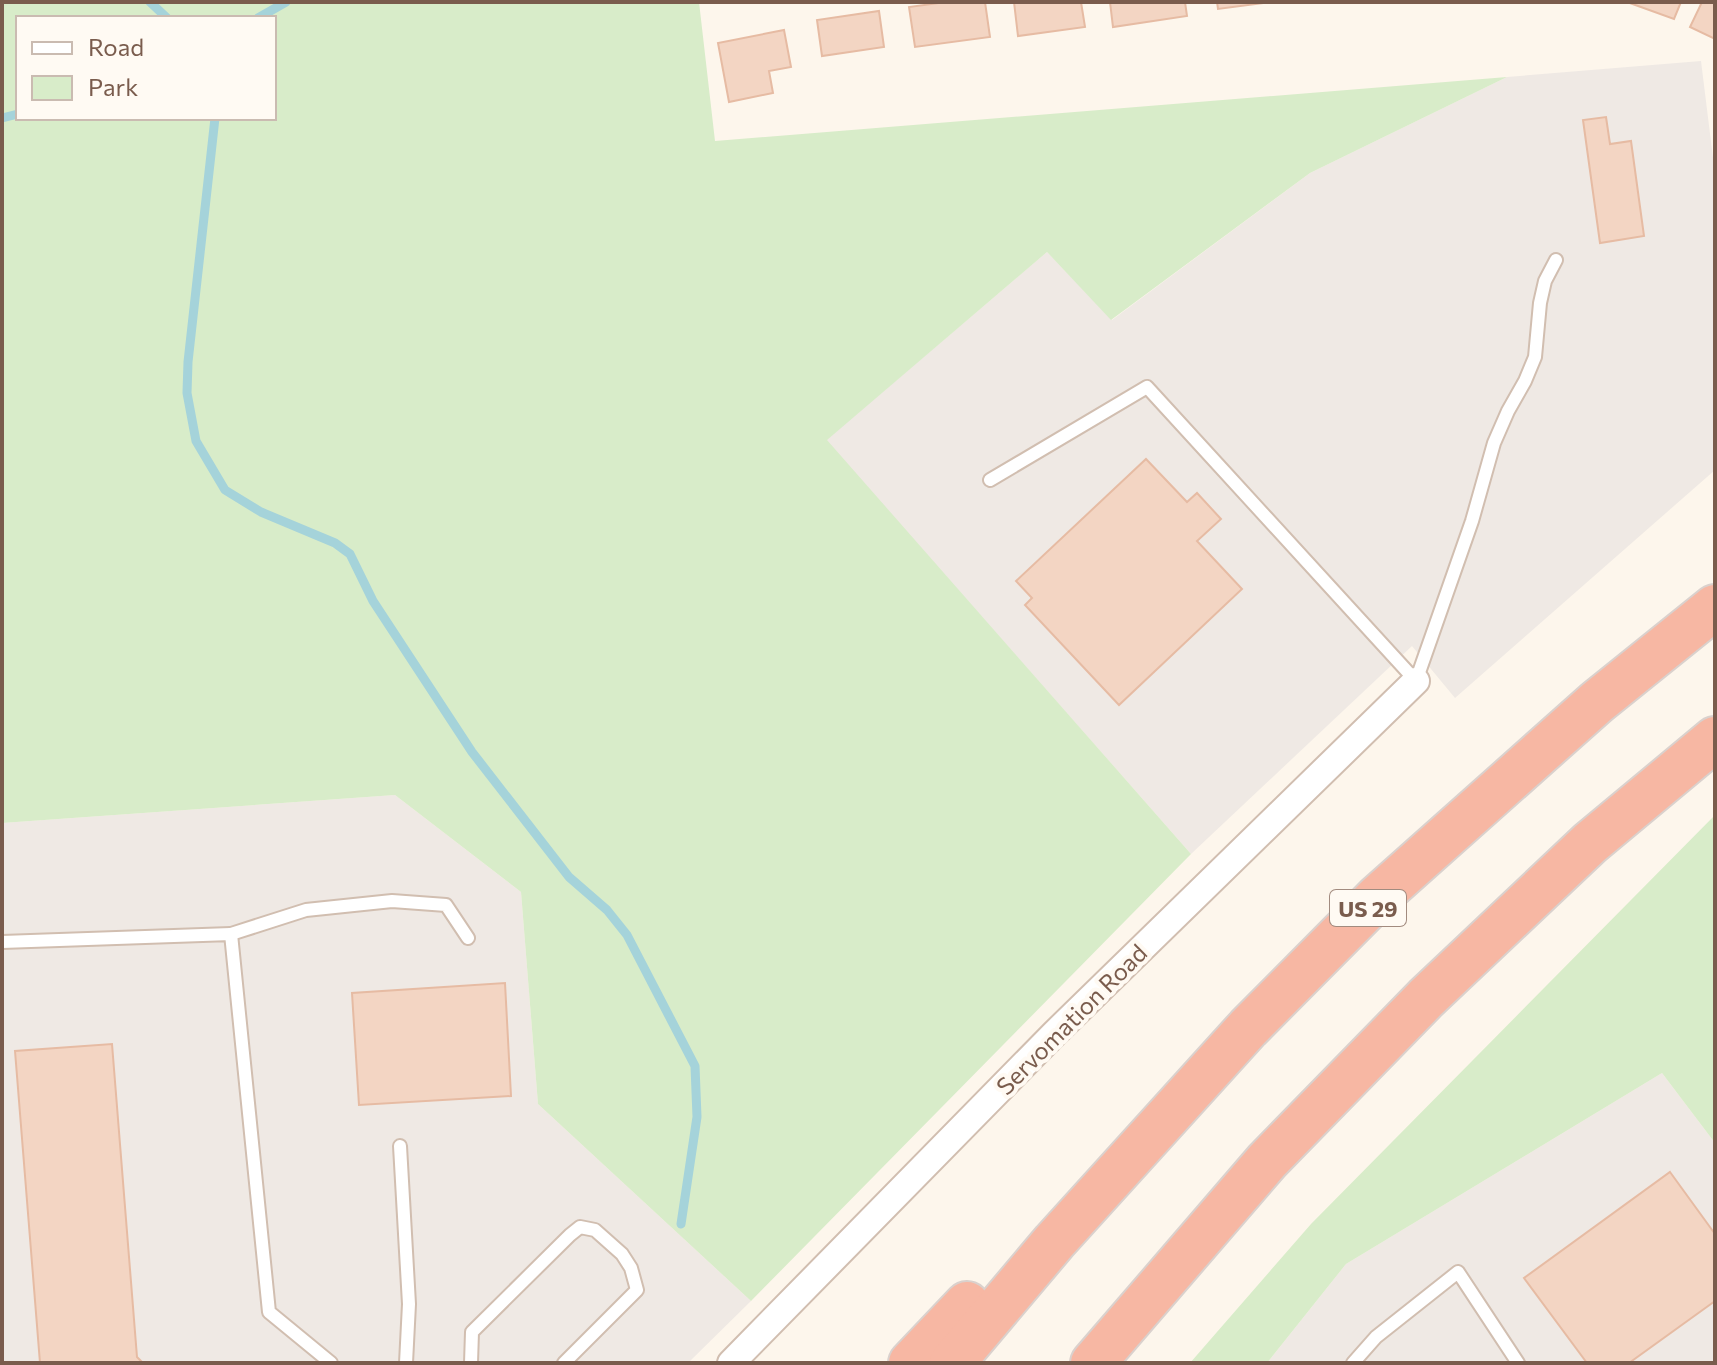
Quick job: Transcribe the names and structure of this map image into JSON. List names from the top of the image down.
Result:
{
  "streets": {
    "highway": ["US 29"],
    "street": ["Servomation Road"]
  },
  "legend": ["Road", "Park"]
}
